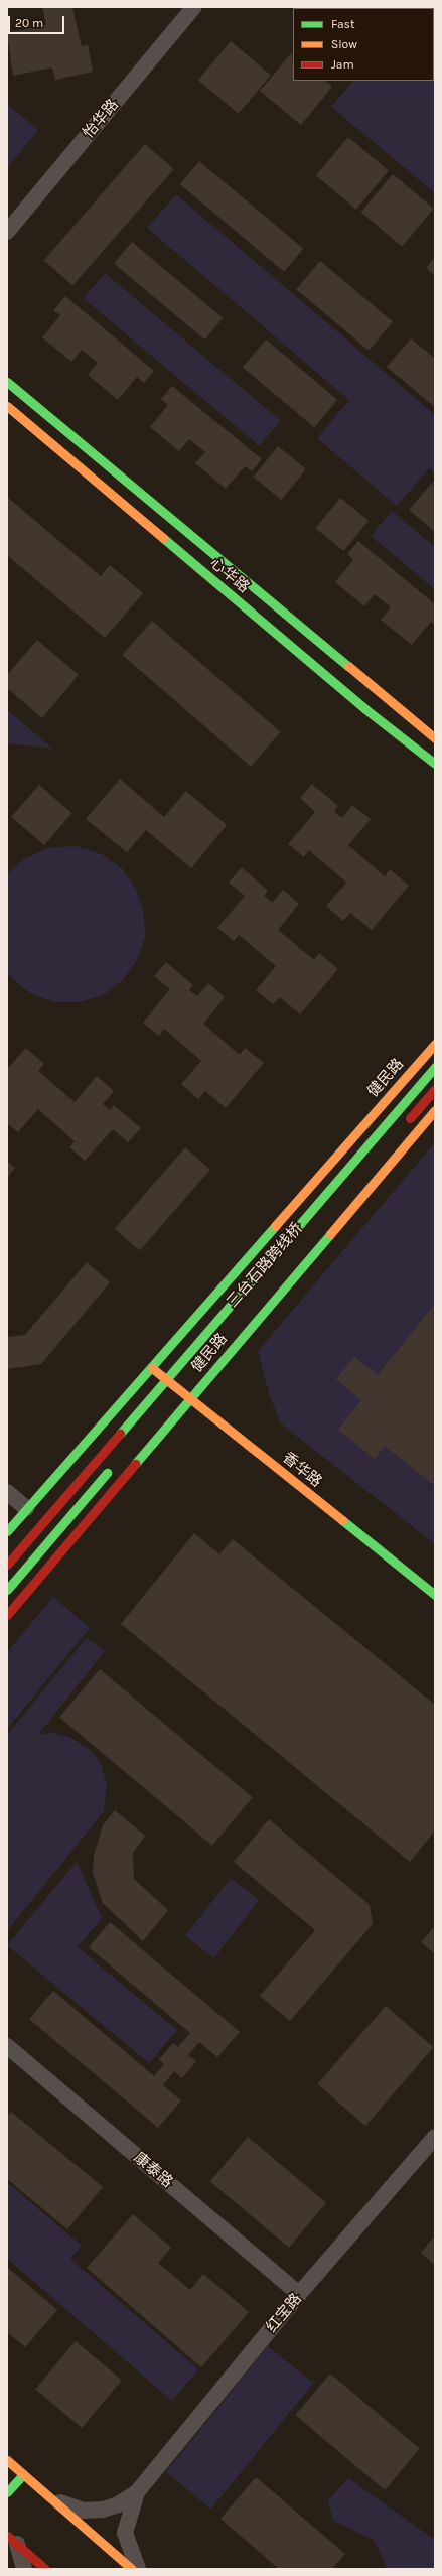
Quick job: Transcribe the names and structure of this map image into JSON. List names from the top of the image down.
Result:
{
  "streets": {
    "main road": [
      "心华路",
      "健民路",
      "三台石路跨线桥",
      "香华路"
    ],
    "street": ["怡华路", "康泰路", "红宝路"]
  },
  "crossings": [
    ["健民路", "香华路"],
    ["康泰路", "红宝路"]
  ],
  "legend": ["Fast", "Slow", "Jam"],
  "scale_bar": "20 m"
}
